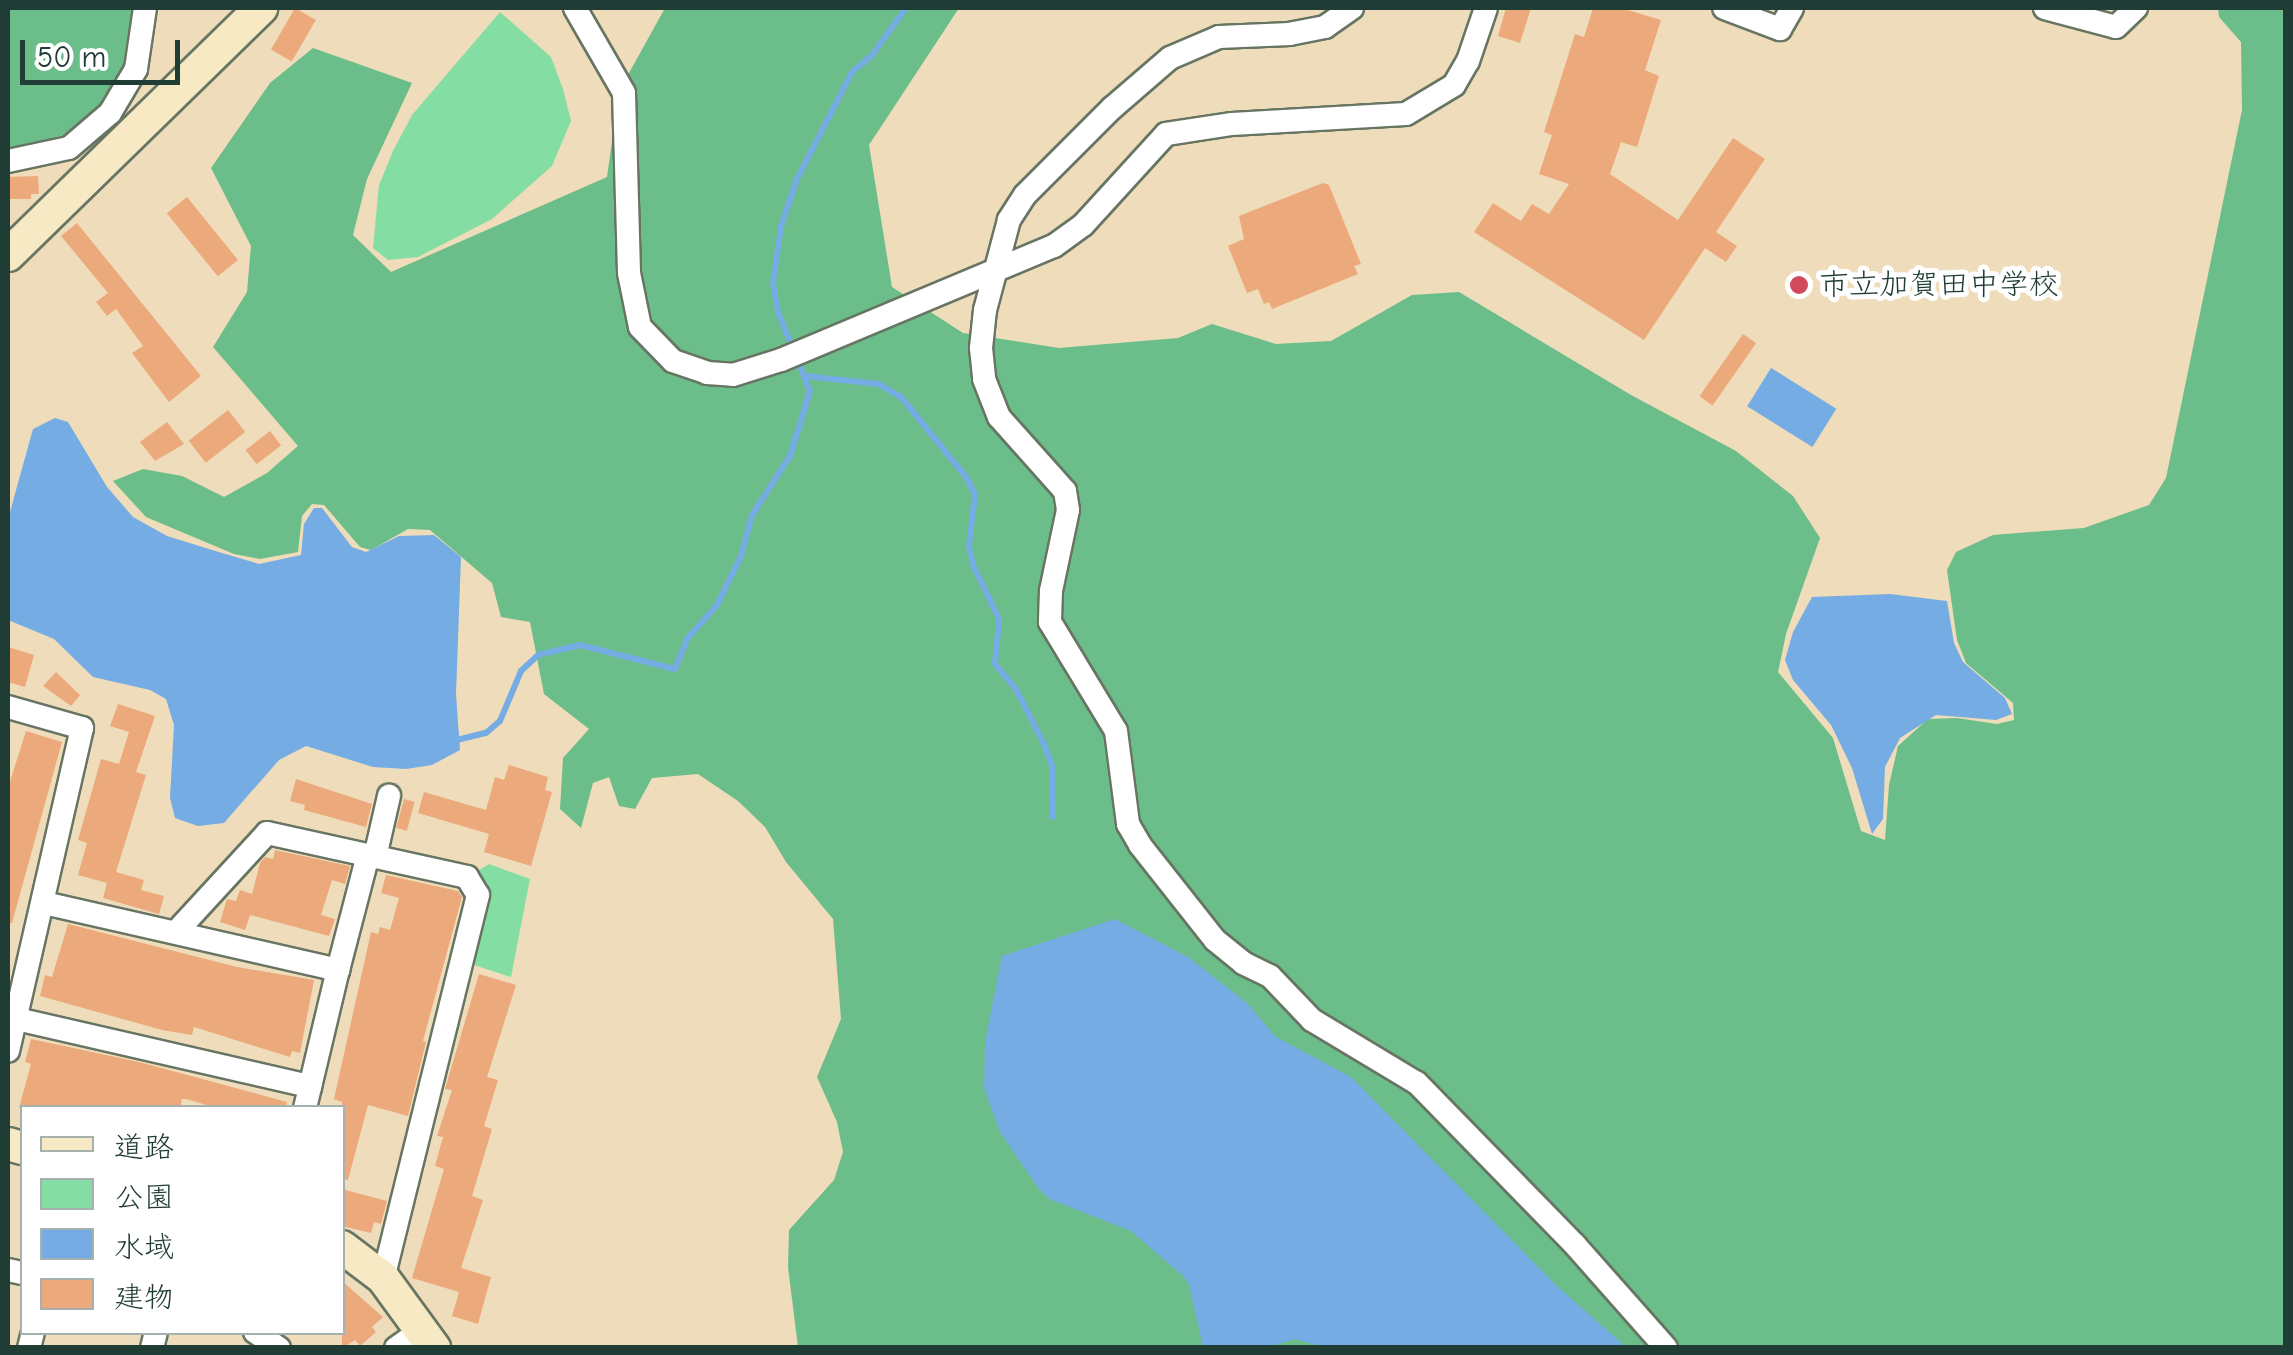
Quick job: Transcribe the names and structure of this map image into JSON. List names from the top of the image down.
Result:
{
  "places": ["市立加賀田中学校"],
  "legend": [
    "道路",
    "公園",
    "水域",
    "建物"
  ],
  "scale_bar": "50 m"
}
